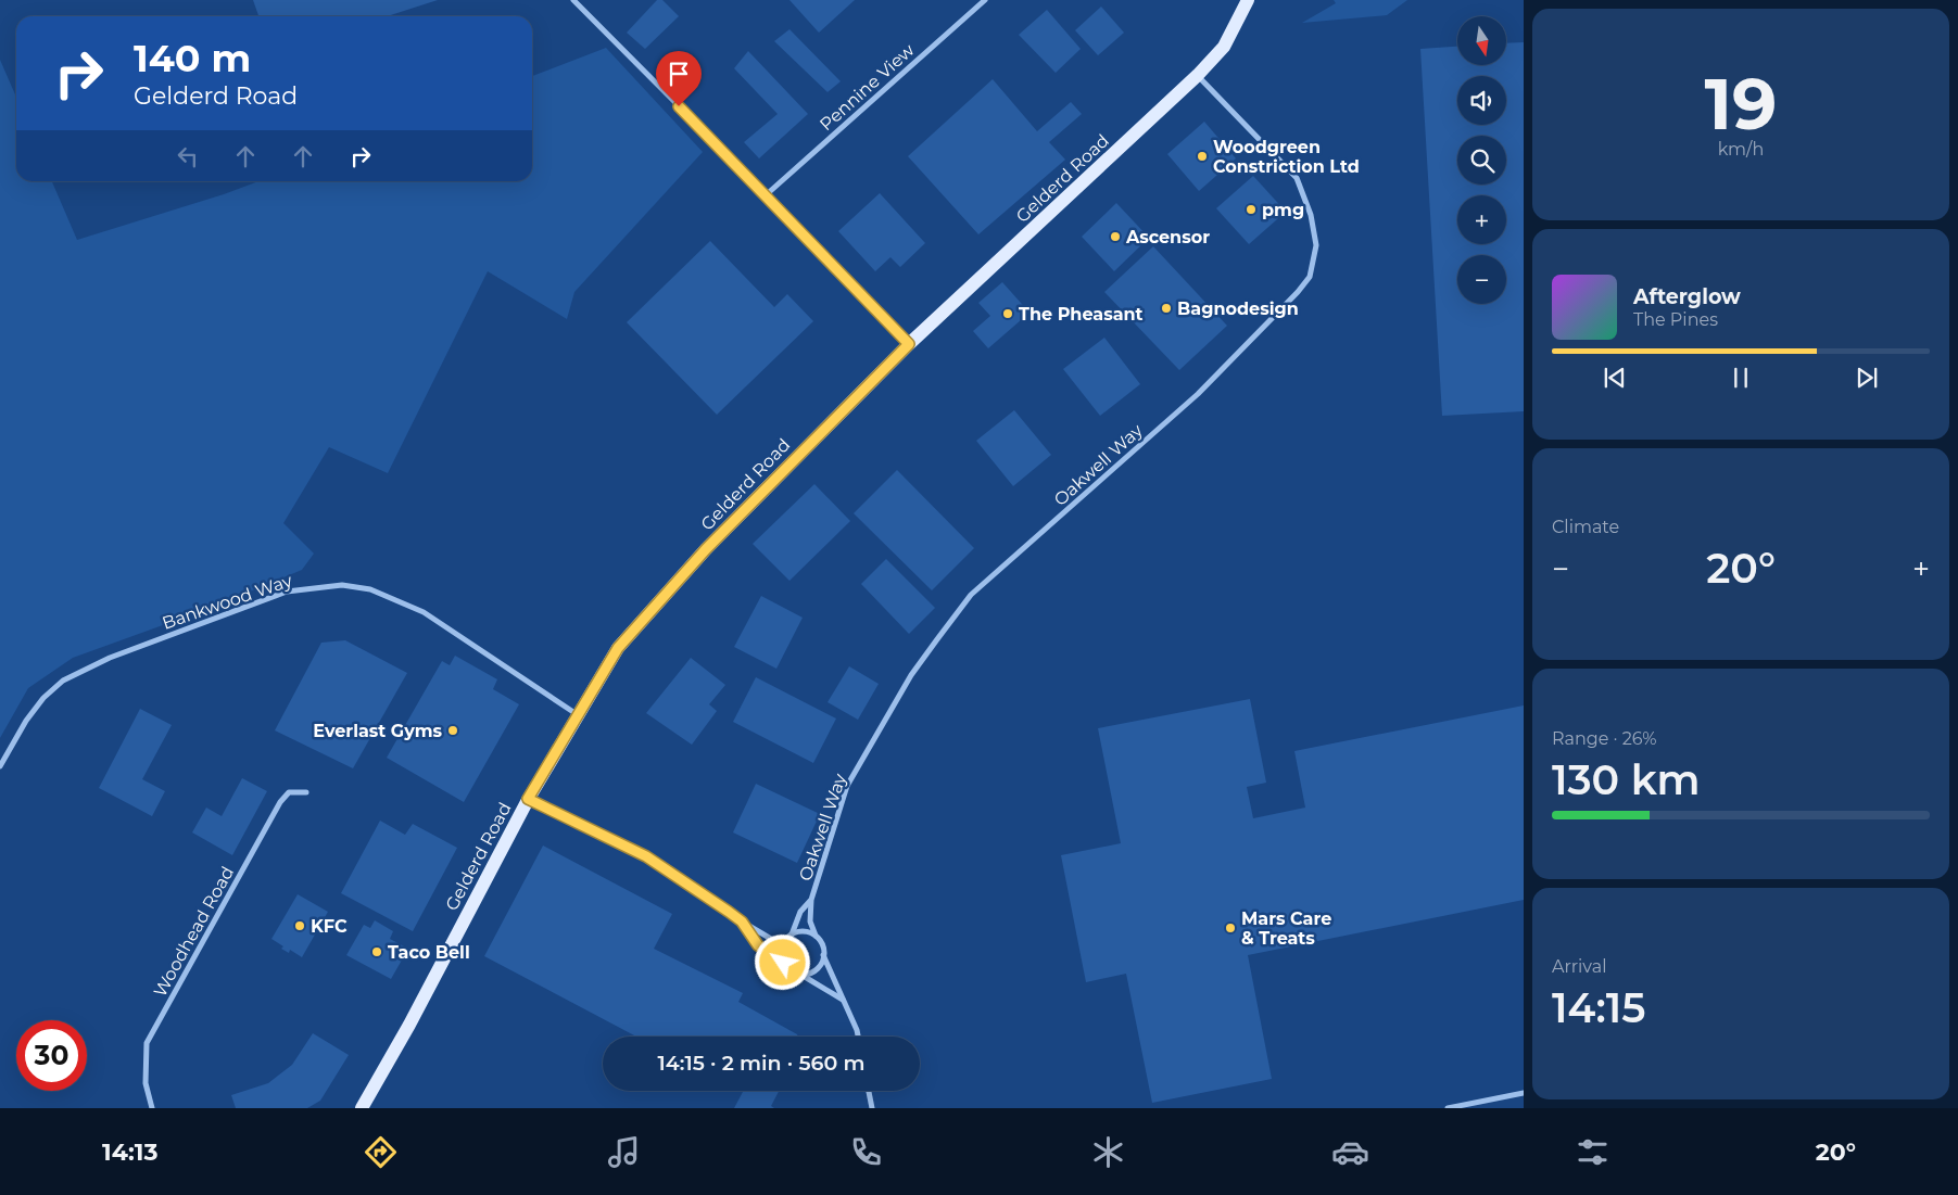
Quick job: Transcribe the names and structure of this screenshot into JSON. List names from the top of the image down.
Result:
{
  "streets": {
    "main road": ["Gelderd Road"],
    "street": [
      "Pennine View",
      "Oakwell Way",
      "Bankwood Way",
      "Woodhead Road"
    ]
  },
  "crossings": [
    ["Gelderd Road", "Oakwell Way"],
    ["Gelderd Road", "Bankwood Way"]
  ],
  "places": [
    "Woodgreen Constriction Ltd",
    "pmg",
    "Ascensor",
    "Bagnodesign",
    "The Pheasant",
    "Everlast Gyms",
    "KFC",
    "Mars Care & Treats",
    "Taco Bell"
  ],
  "north": "bottom",
  "page": {
    "tile": [
      ["19", "km/h"],
      "Climate",
      ["Range · 26%", "130 km"],
      ["Arrival", "14:15"]
    ],
    "map_buttons": ["+", "−"],
    "turn": ["140 m", "Gelderd Road"],
    "song": ["Afterglow", "The Pines"],
    "heat": ["−", "20°", "+"],
    "limit": "30",
    "trip": "14:15 · 2 min · 560 m",
    "tabs": ["14:13", "20°"]
  }
}
